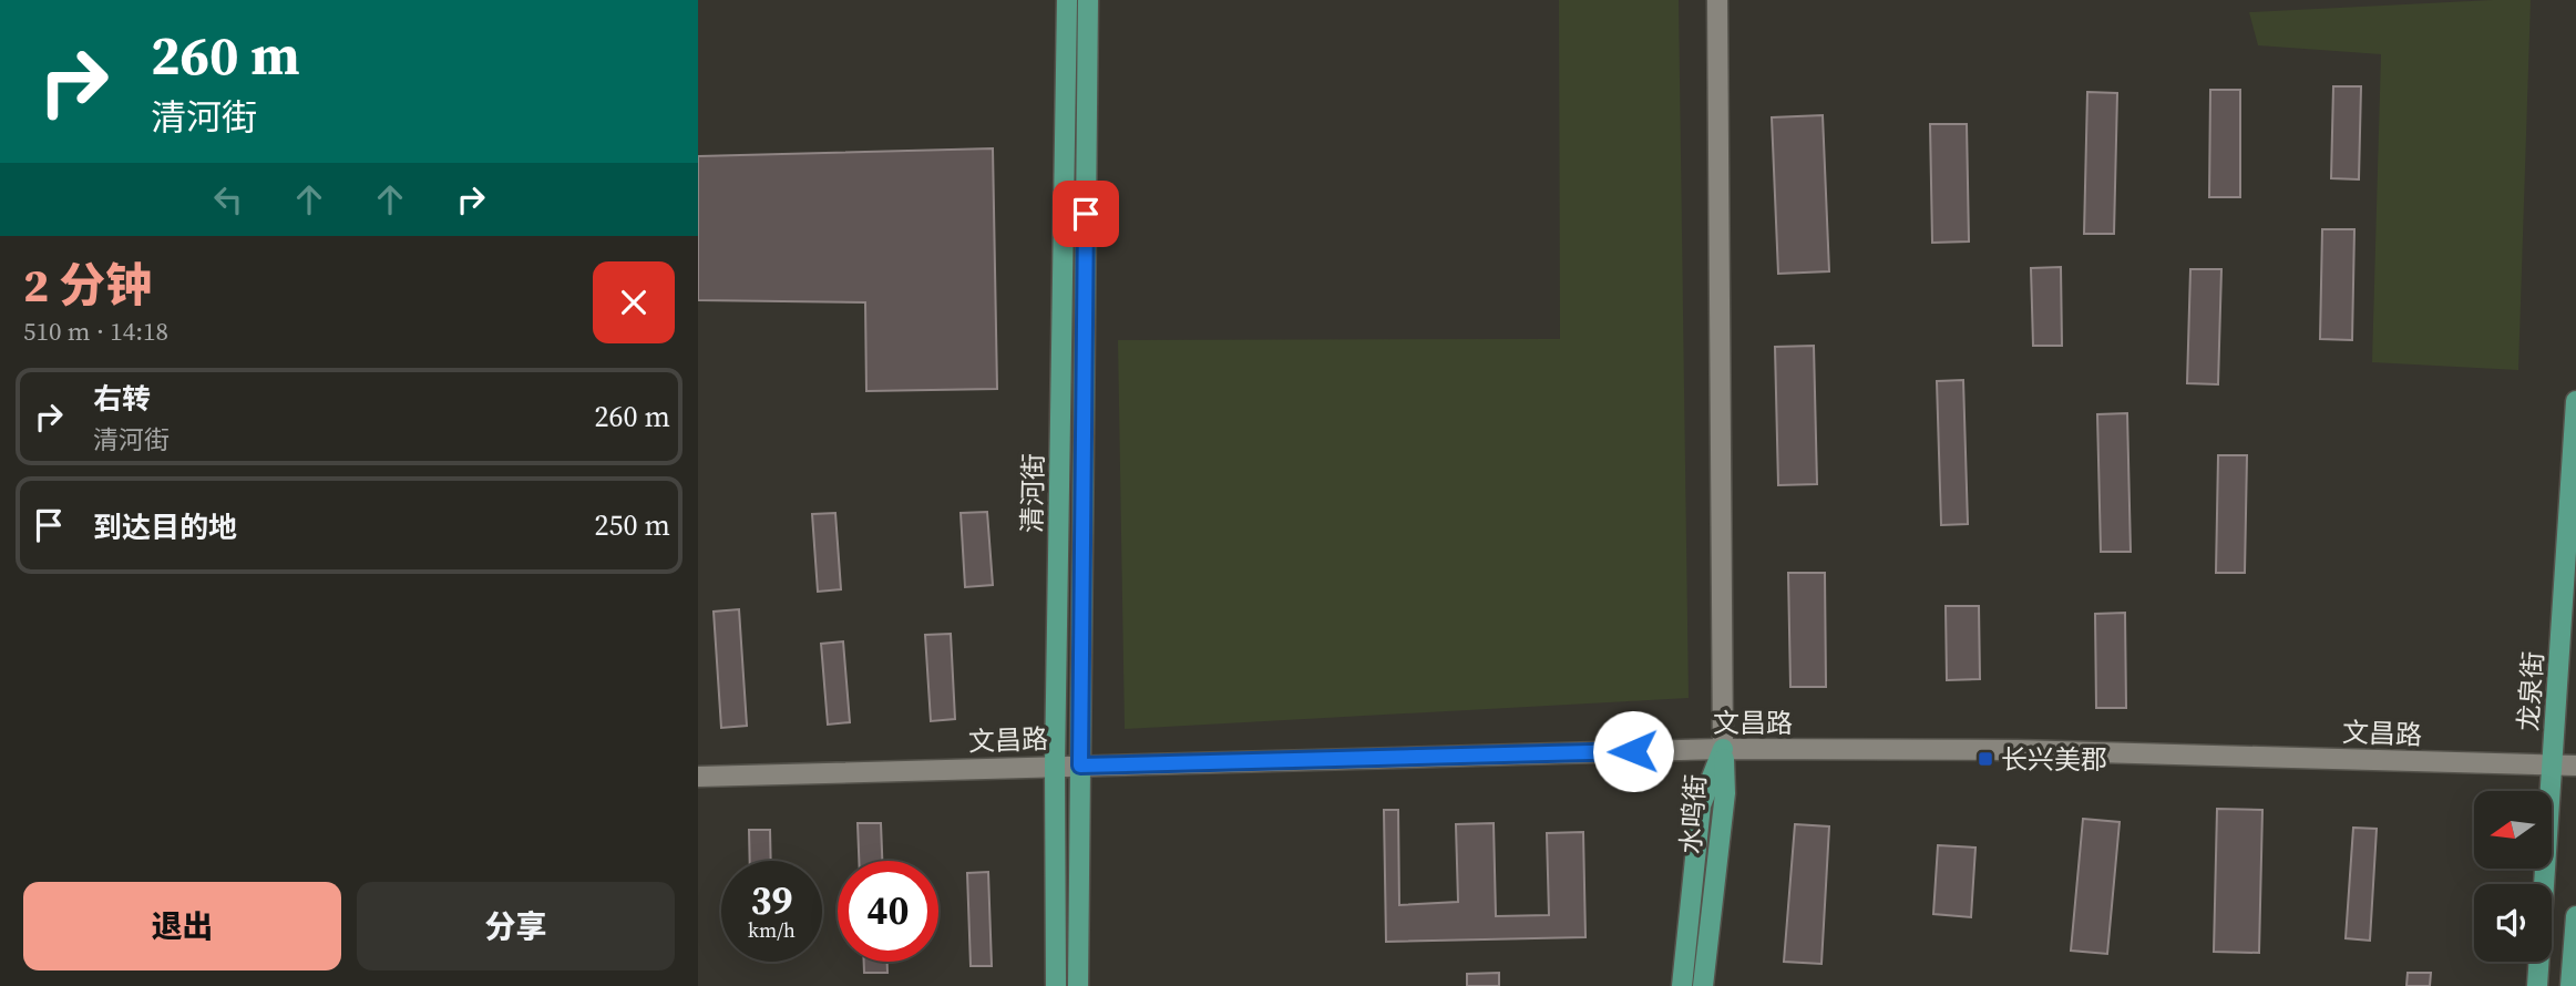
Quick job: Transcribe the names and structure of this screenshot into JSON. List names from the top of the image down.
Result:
{
  "streets": {
    "main road": ["清河街", "龙泉街", "水鸣街"],
    "street": ["文昌路"]
  },
  "crossings": [
    ["清河街", "文昌路"],
    ["龙泉街", "文昌路"],
    ["文昌路", "水鸣街"]
  ],
  "places": {
    "transit": ["长兴美郡"]
  },
  "north": "left",
  "page": {
    "turn": ["260 m", "清河街"],
    "heading": ["2 分钟", "510 m · 14:18"],
    "list": [
      {
        "name": "右转",
        "note": "清河街",
        "value": "260 m"
      },
      {
        "name": "到达目的地",
        "value": "250 m"
      }
    ],
    "speed": "39 km/h",
    "limit": "40",
    "buttons": ["退出", "分享"]
  }
}
